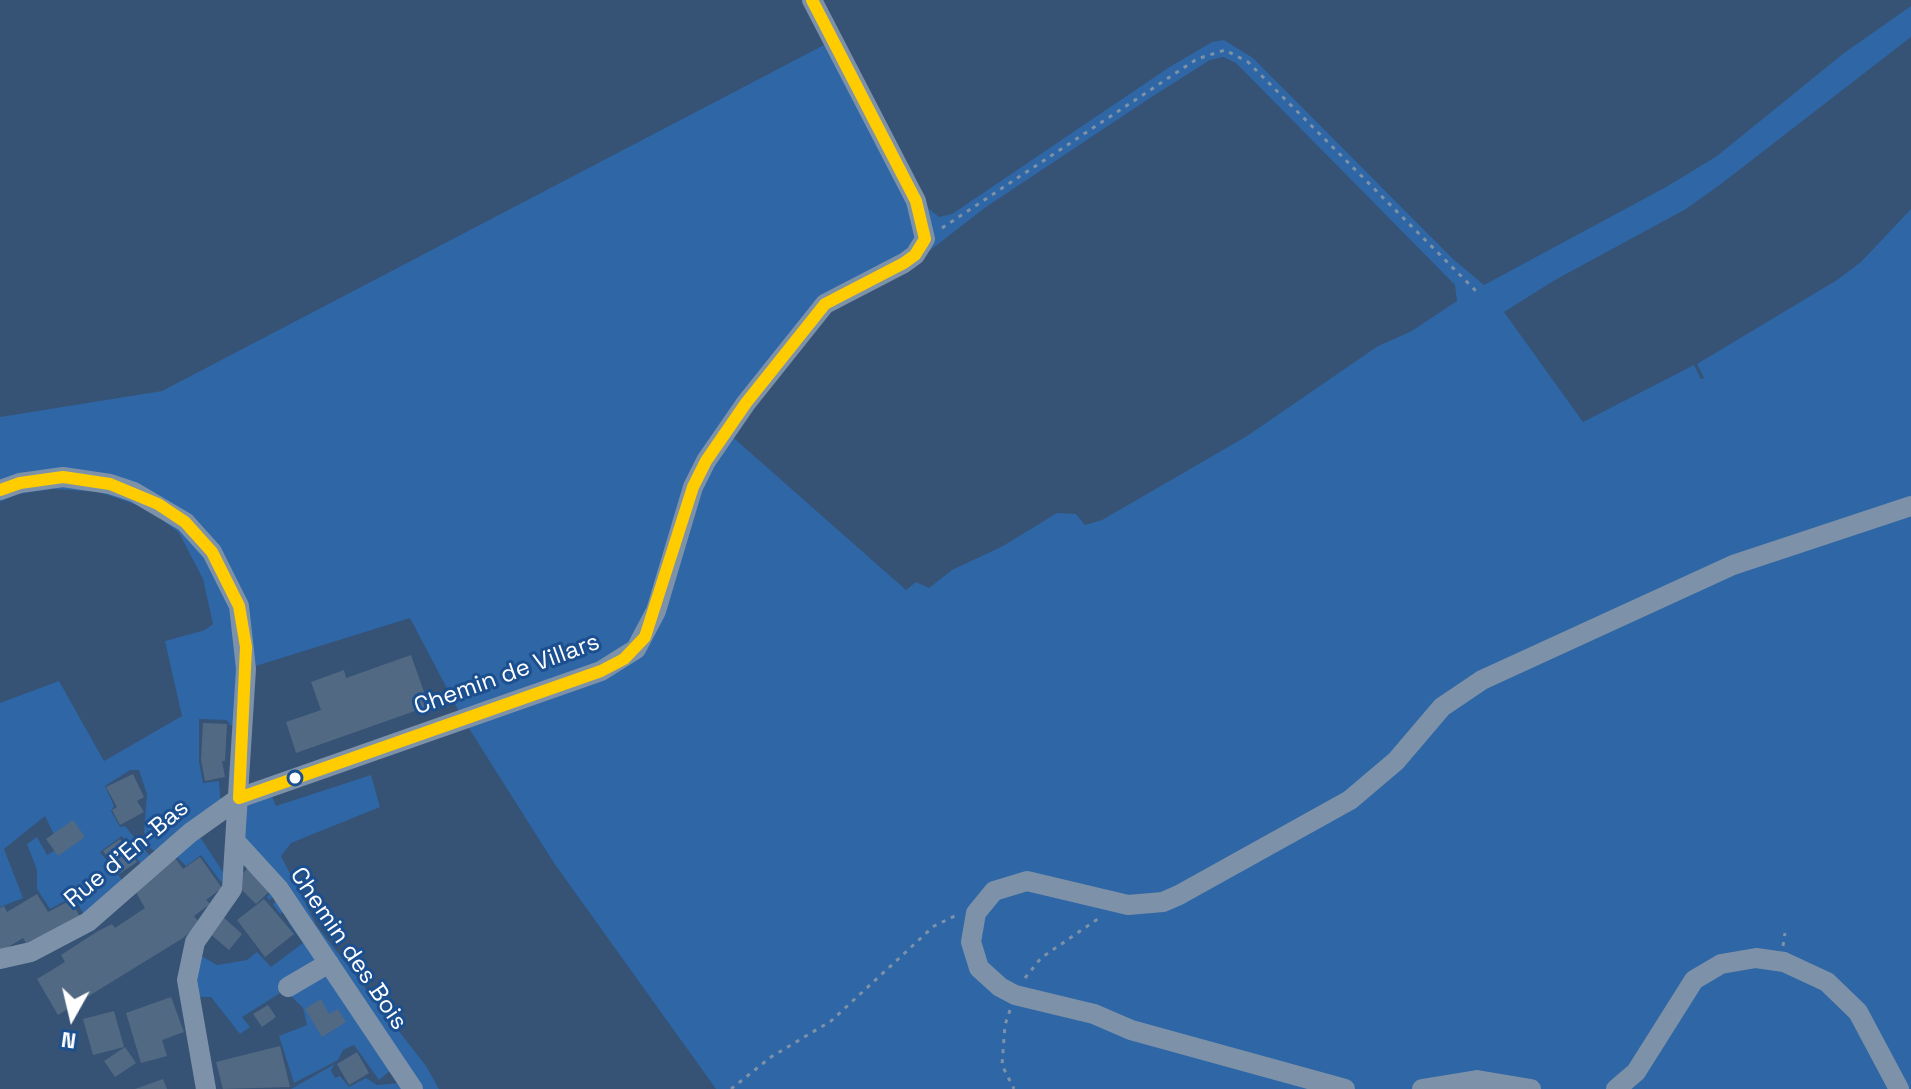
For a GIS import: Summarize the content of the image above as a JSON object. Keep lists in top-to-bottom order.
{
  "streets": {
    "street": ["Chemin de Villars", "Rue d'En-Bas", "Chemin des Bois"]
  },
  "crossings": [
    ["Chemin de Villars", "Rue d'En-Bas"]
  ],
  "north": "bottom"
}
